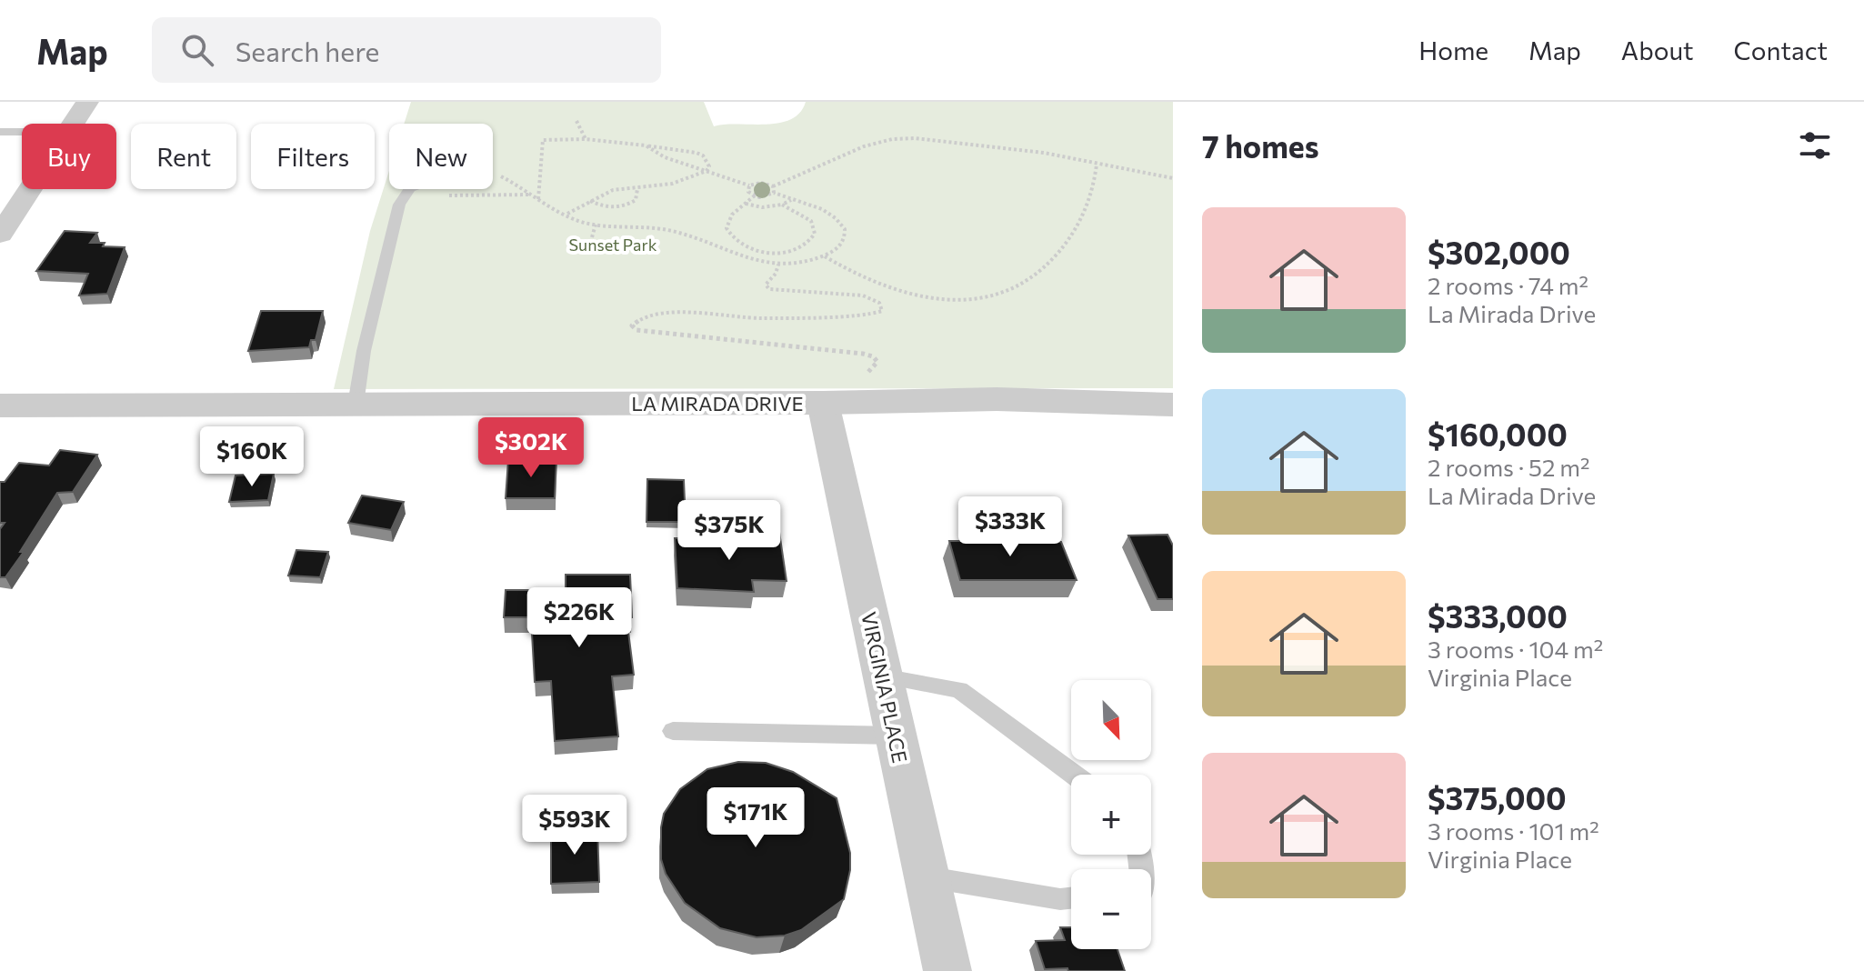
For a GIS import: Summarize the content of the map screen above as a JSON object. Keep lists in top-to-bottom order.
{
  "streets": {
    "street": ["LA MIRADA DRIVE", "VIRGINIA PLACE"]
  },
  "crossings": [
    ["LA MIRADA DRIVE", "VIRGINIA PLACE"]
  ],
  "parks": ["Sunset Park"],
  "north": "bottom right",
  "page": {
    "header": "Map",
    "search": "Search here",
    "nav": [
      "Home",
      "Map",
      "About",
      "Contact"
    ],
    "heading": "7 homes",
    "chip": [
      "Buy",
      "Rent",
      "Filters",
      "New"
    ],
    "list": [
      {
        "name": "$302,000",
        "note": "2 rooms · 74 m² · La Mirada Drive"
      },
      {
        "name": "$160,000",
        "note": "2 rooms · 52 m² · La Mirada Drive"
      },
      {
        "name": "$333,000",
        "note": "3 rooms · 104 m² · Virginia Place"
      },
      {
        "name": "$375,000",
        "note": "3 rooms · 101 m² · Virginia Place"
      }
    ],
    "price": [
      "$302K",
      "$160K",
      "$333K",
      "$375K",
      "$226K",
      "$171K",
      "$593K"
    ],
    "map_buttons": ["+", "−"]
  }
}
